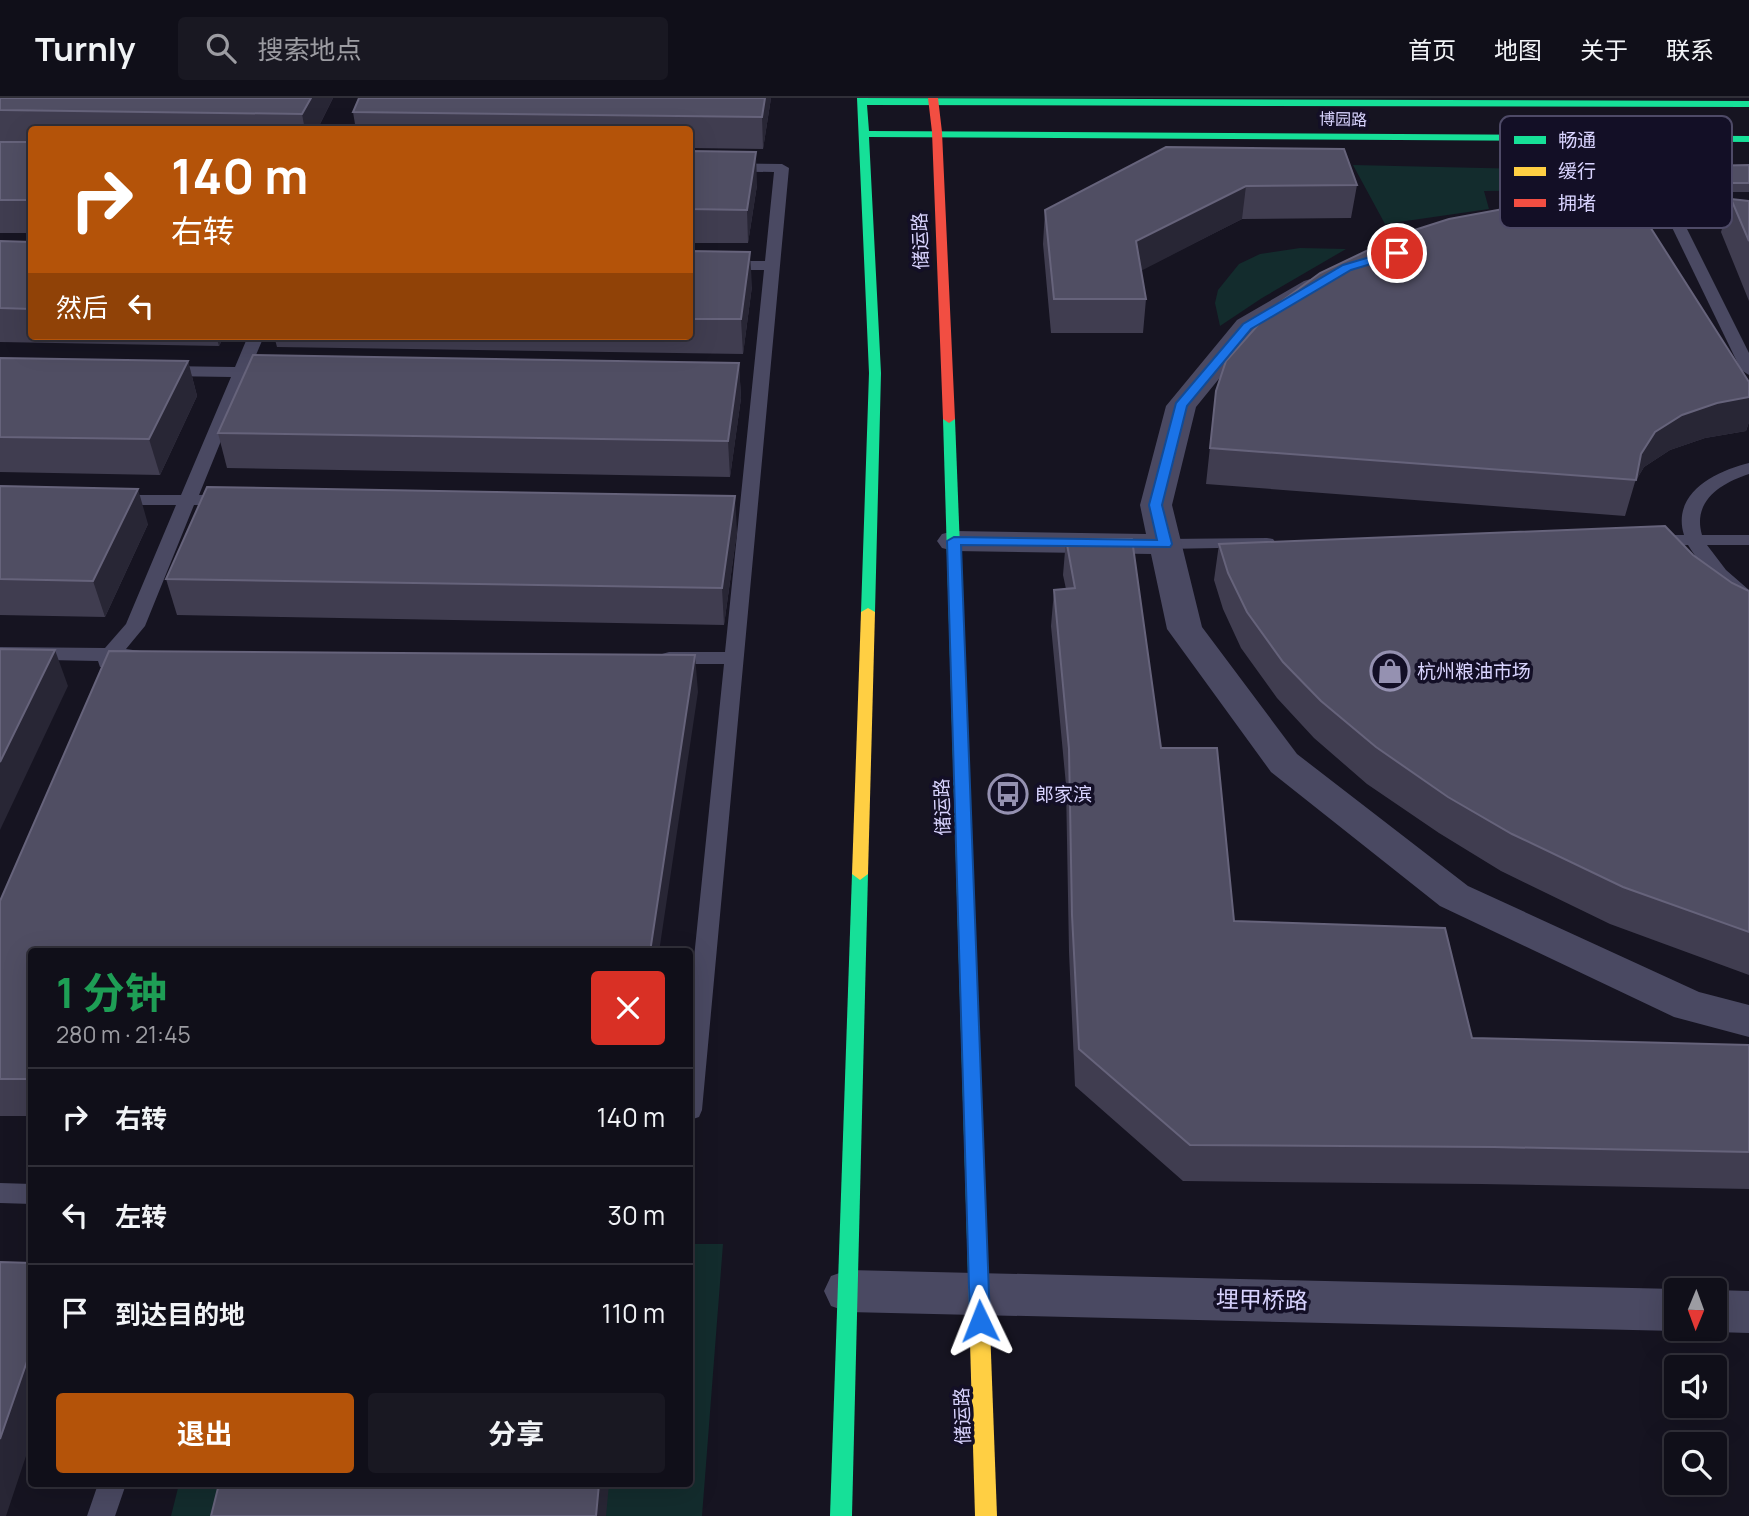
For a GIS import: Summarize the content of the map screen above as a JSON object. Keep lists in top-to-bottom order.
{
  "streets": {
    "main road": ["博园路", "储运路"],
    "street": ["埋甲桥路"]
  },
  "crossings": [
    ["博园路", "储运路"],
    ["储运路", "埋甲桥路"]
  ],
  "places": {
    "shop": ["杭州粮油市场"],
    "bus stop": ["郎家滨"]
  },
  "legend": ["畅通", "缓行", "拥堵"],
  "north": "bottom",
  "page": {
    "header": "Turnly",
    "search": "搜索地点",
    "nav": [
      "首页",
      "地图",
      "关于",
      "联系"
    ],
    "turn": ["140 m", "右转"],
    "then": "然后",
    "heading": ["1 分钟", "280 m · 21:45"],
    "list": [
      {
        "name": "右转",
        "value": "140 m"
      },
      {
        "name": "左转",
        "value": "30 m"
      },
      {
        "name": "到达目的地",
        "value": "110 m"
      }
    ],
    "buttons": ["退出", "分享"]
  }
}
